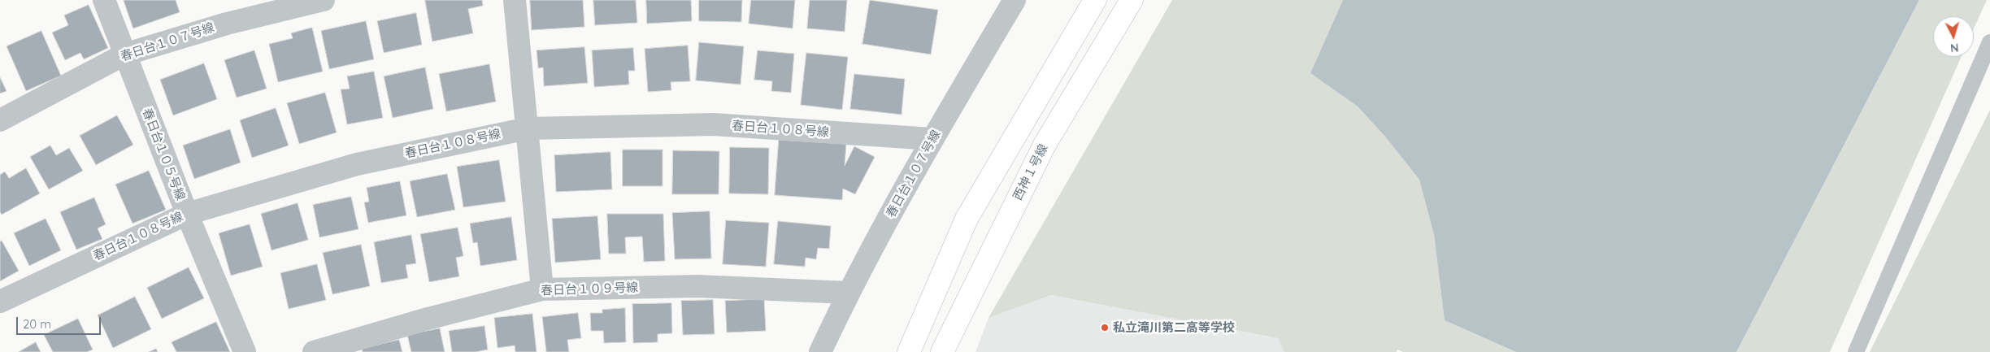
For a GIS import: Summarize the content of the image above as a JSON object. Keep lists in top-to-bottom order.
{
  "streets": {
    "street": [
      "春日台１０７号線",
      "春日台１０８号線",
      "春日台１０５号線",
      "西神１号線",
      "春日台１０９号線"
    ]
  },
  "crossings": [
    ["春日台１０７号線", "春日台１０８号線"],
    ["春日台１０７号線", "春日台１０５号線"],
    ["春日台１０７号線", "春日台１０９号線"],
    ["春日台１０８号線", "春日台１０５号線"]
  ],
  "places": ["私立滝川第二高等学校"],
  "scale_bar": "20 m",
  "north": "bottom"
}
